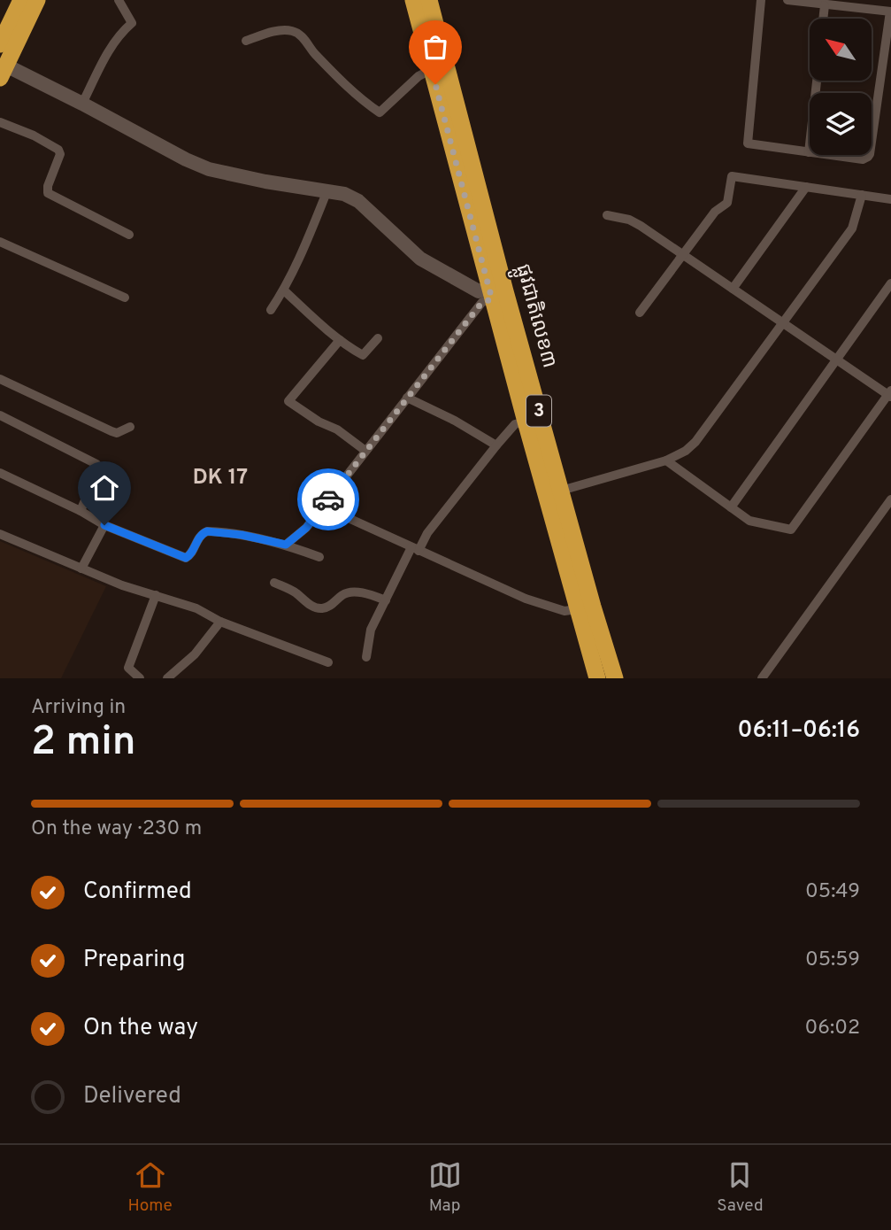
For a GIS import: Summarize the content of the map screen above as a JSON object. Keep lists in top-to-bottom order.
{
  "streets": {
    "highway": ["ផ្លូវជាតិលេខ៣", "3"]
  },
  "districts": ["DK 17"],
  "north": "top left",
  "page": {
    "heading": ["2 min", "Arriving in", "06:11–06:16"],
    "bar": "On the way · 230 m",
    "list": [
      ["Confirmed", "05:49"],
      ["Preparing", "05:59"],
      ["On the way", "06:02"],
      "Delivered"
    ],
    "tabs": ["Home", "Map", "Saved"]
  }
}
